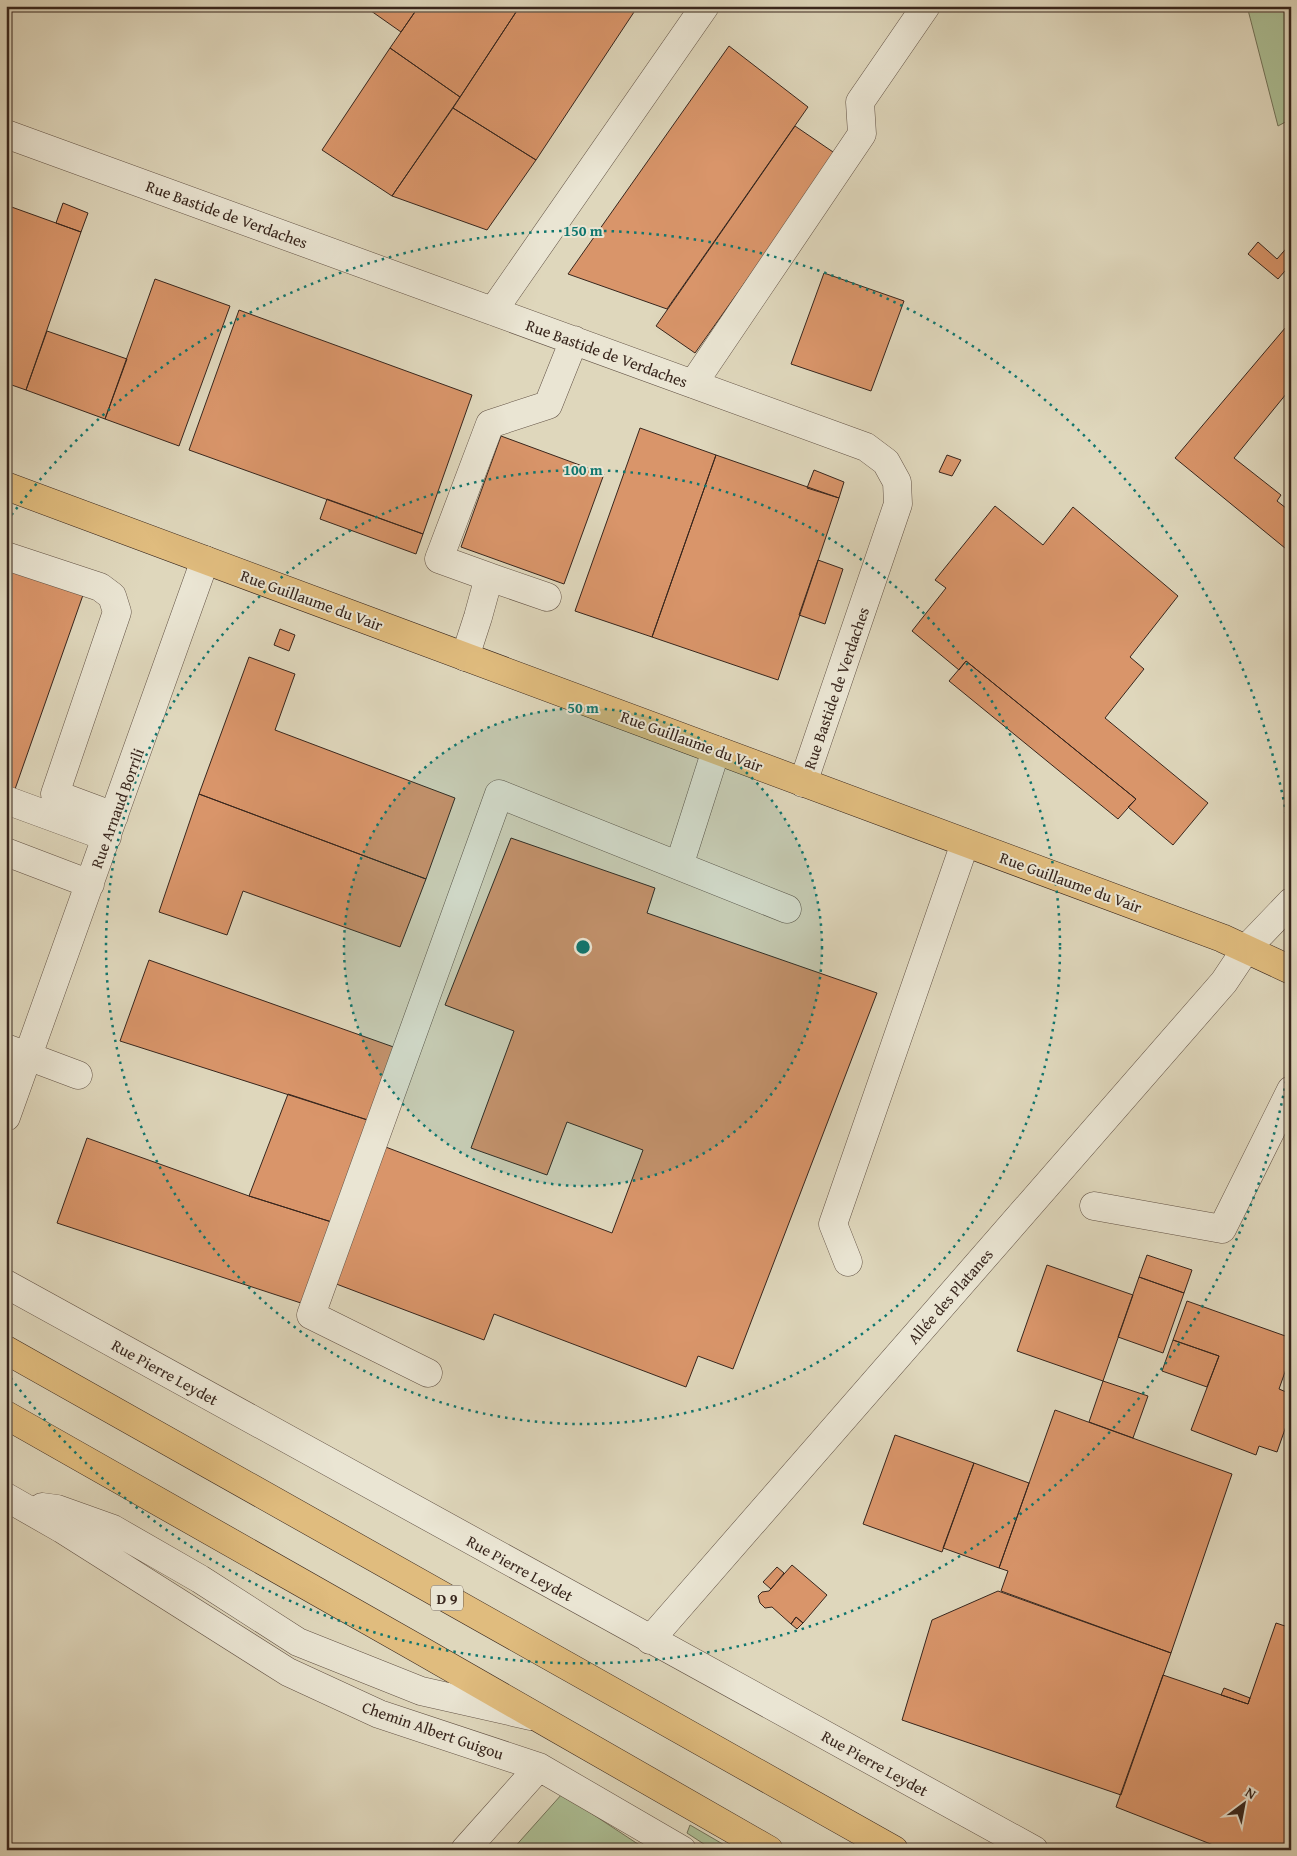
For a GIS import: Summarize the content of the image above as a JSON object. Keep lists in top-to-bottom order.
{
  "streets": {
    "main road": ["Rue Guillaume du Vair", "D 9"],
    "street": [
      "Rue Bastide de Verdaches",
      "Rue Arnaud Borrili",
      "Allée des Platanes",
      "Rue Pierre Leydet",
      "Chemin Albert Guigou"
    ]
  },
  "crossings": [
    ["Rue Bastide de Verdaches", "Rue Guillaume du Vair"],
    ["Rue Guillaume du Vair", "Rue Arnaud Borrili"],
    ["Rue Guillaume du Vair", "Allée des Platanes"],
    ["Allée des Platanes", "Rue Pierre Leydet"]
  ],
  "north": "top right",
  "rings": ["150 m", "100 m", "50 m"]
}
